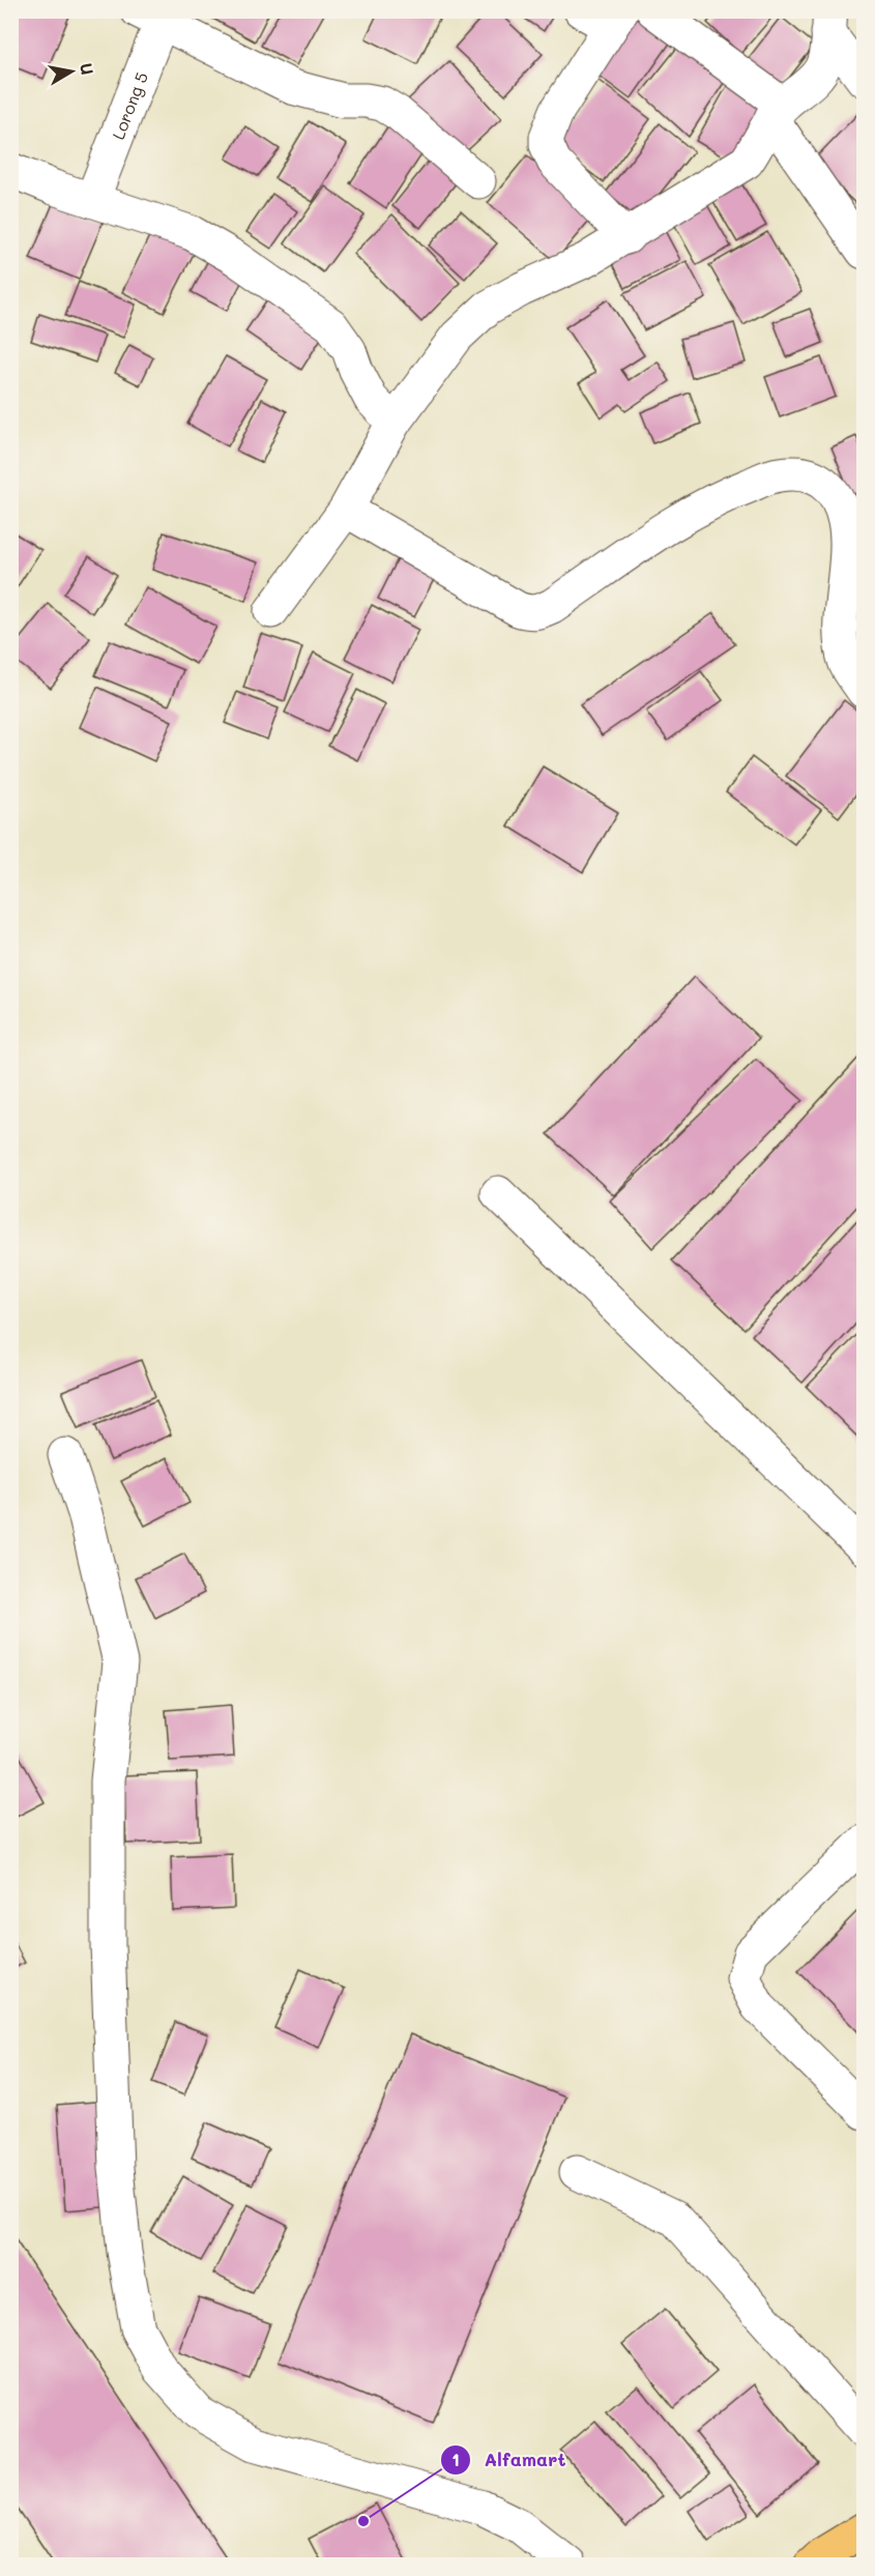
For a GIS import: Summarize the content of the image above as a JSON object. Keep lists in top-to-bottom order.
{
  "streets": {
    "street": ["Lorong 5"]
  },
  "places": ["Alfamart"],
  "north": "right"
}
